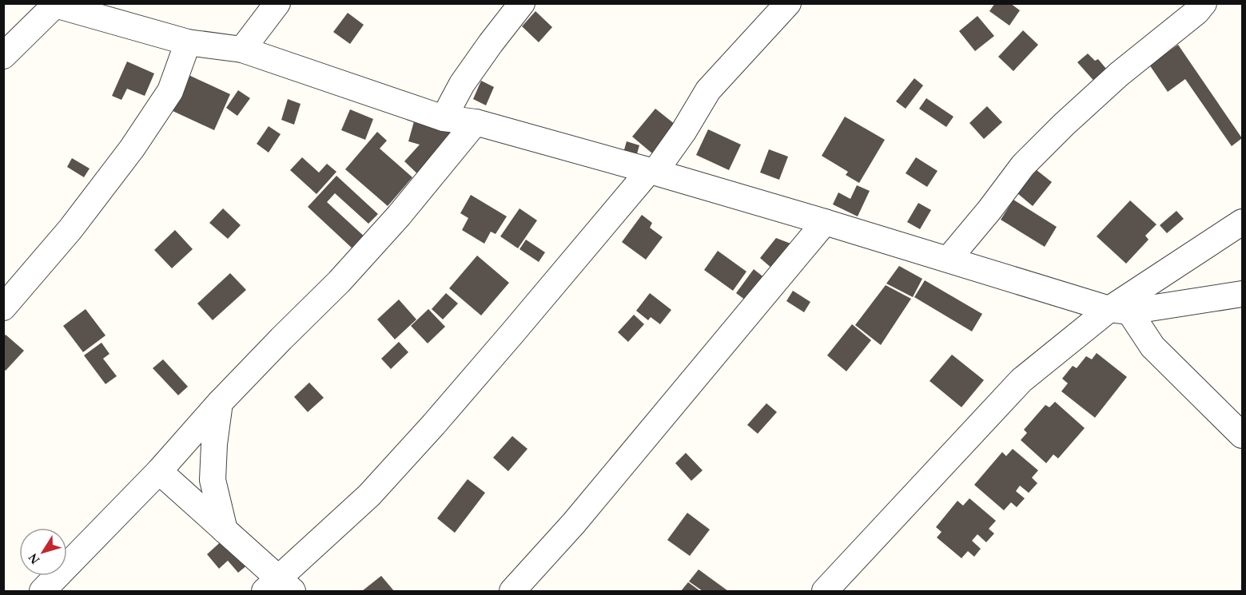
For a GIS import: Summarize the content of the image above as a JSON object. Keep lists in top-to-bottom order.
{
  "north": "bottom left"
}
